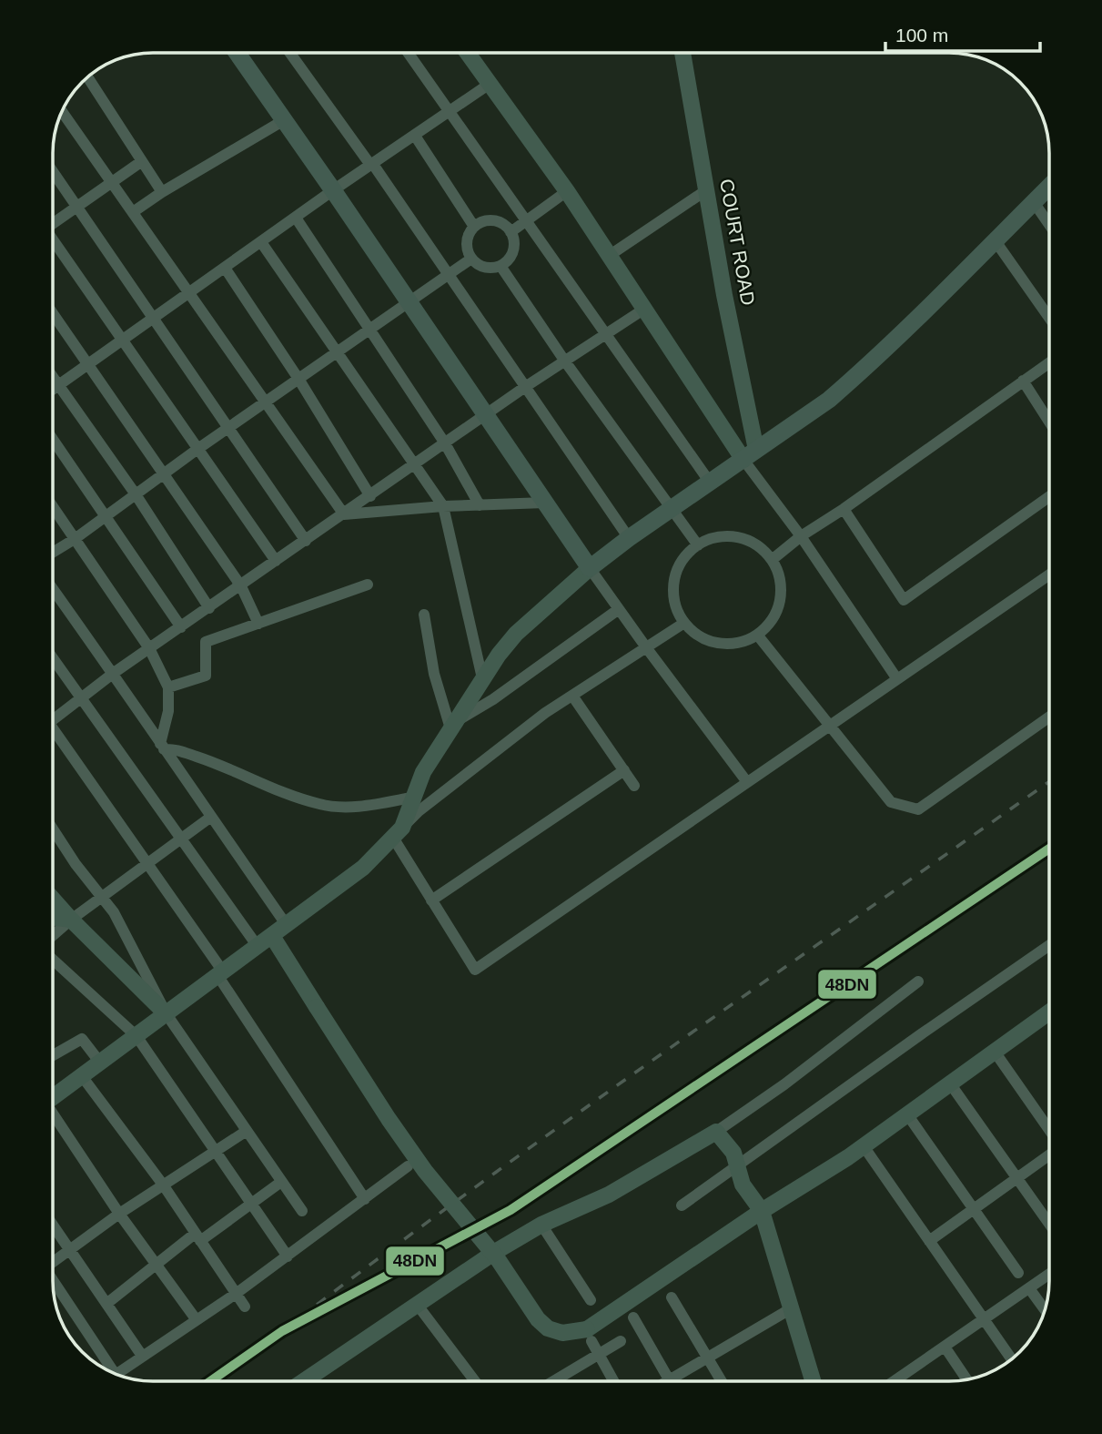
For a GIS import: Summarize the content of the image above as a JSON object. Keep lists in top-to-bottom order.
{
  "streets": {
    "street": ["COURT ROAD"]
  },
  "lines": ["transit line 48DN"],
  "scale_bar": "100 m"
}
